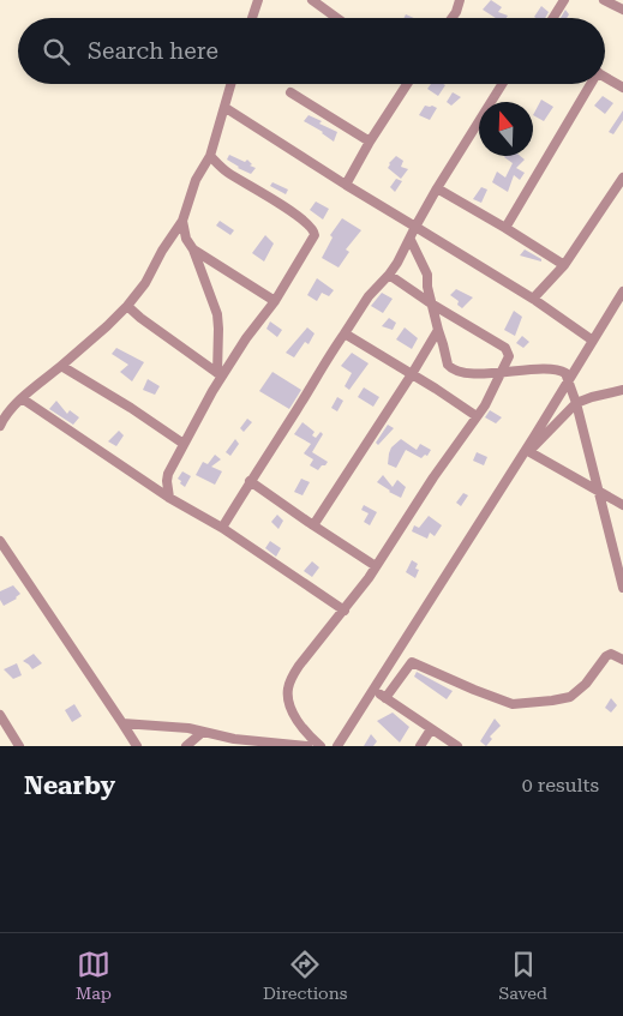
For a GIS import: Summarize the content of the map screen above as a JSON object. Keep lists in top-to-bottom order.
{
  "north": "top",
  "page": {
    "search": "Search here",
    "heading": ["Nearby", "0 results"],
    "nav": ["Map", "Directions", "Saved"]
  }
}
